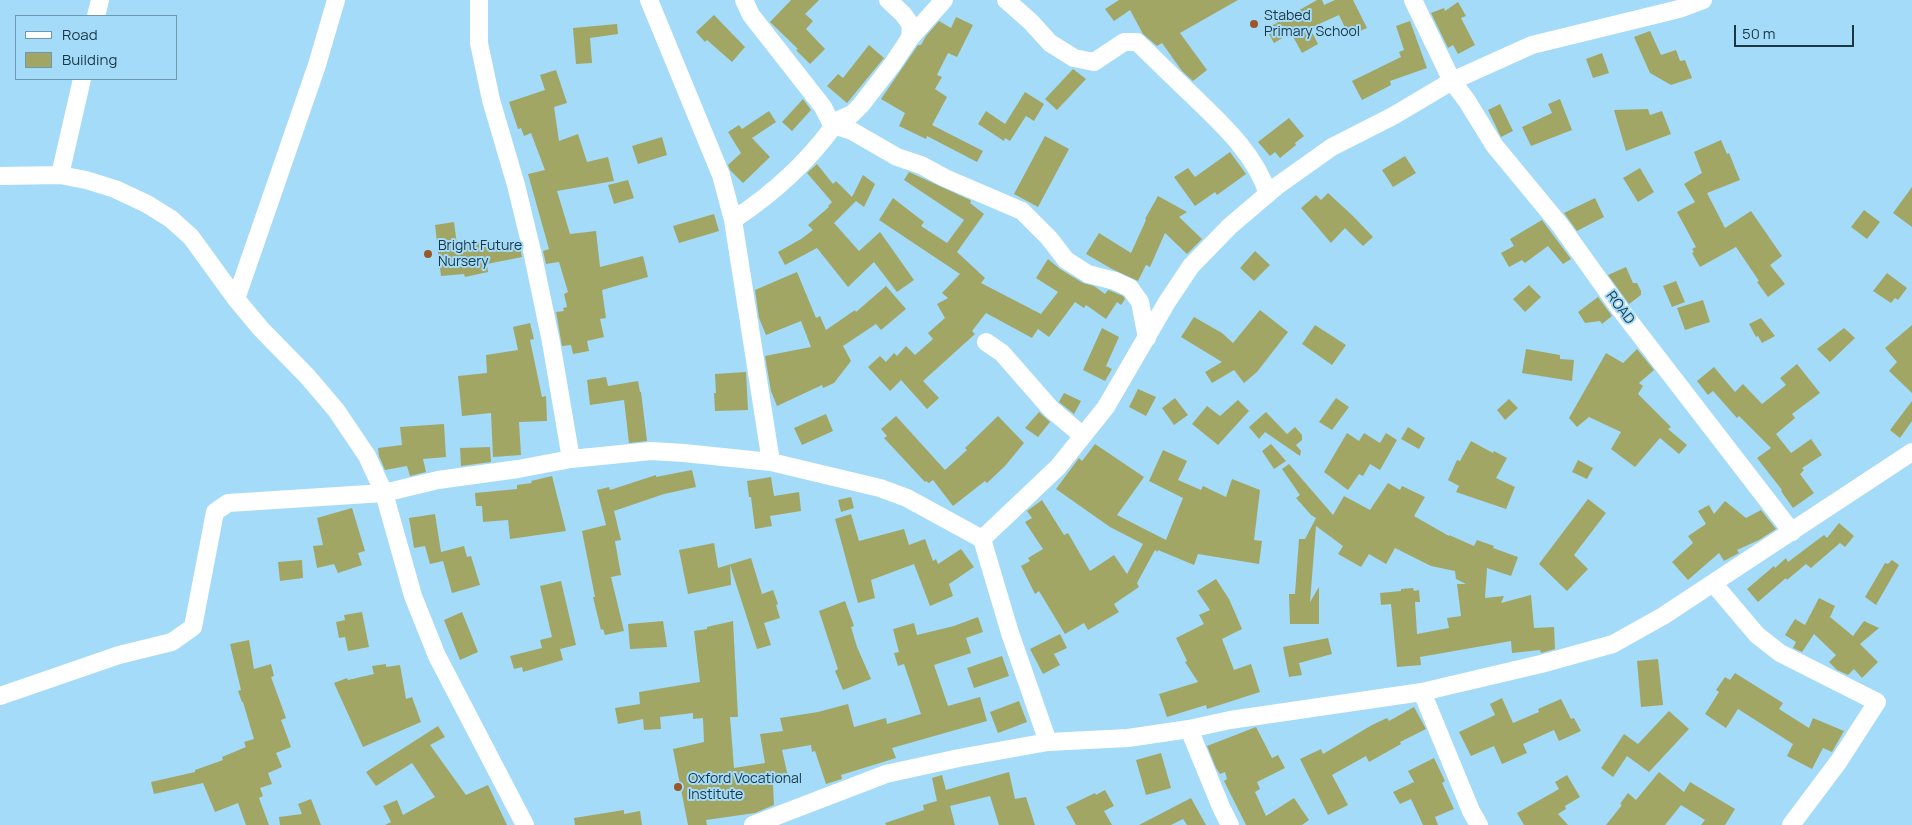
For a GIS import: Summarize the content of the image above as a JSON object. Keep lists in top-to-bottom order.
{
  "streets": {
    "street": ["ROAD"]
  },
  "places": ["Stabed Primary School", "Bright Future Nursery", "Oxford Vocational Institute"],
  "legend": ["Road", "Building"],
  "scale_bar": "50 m"
}
